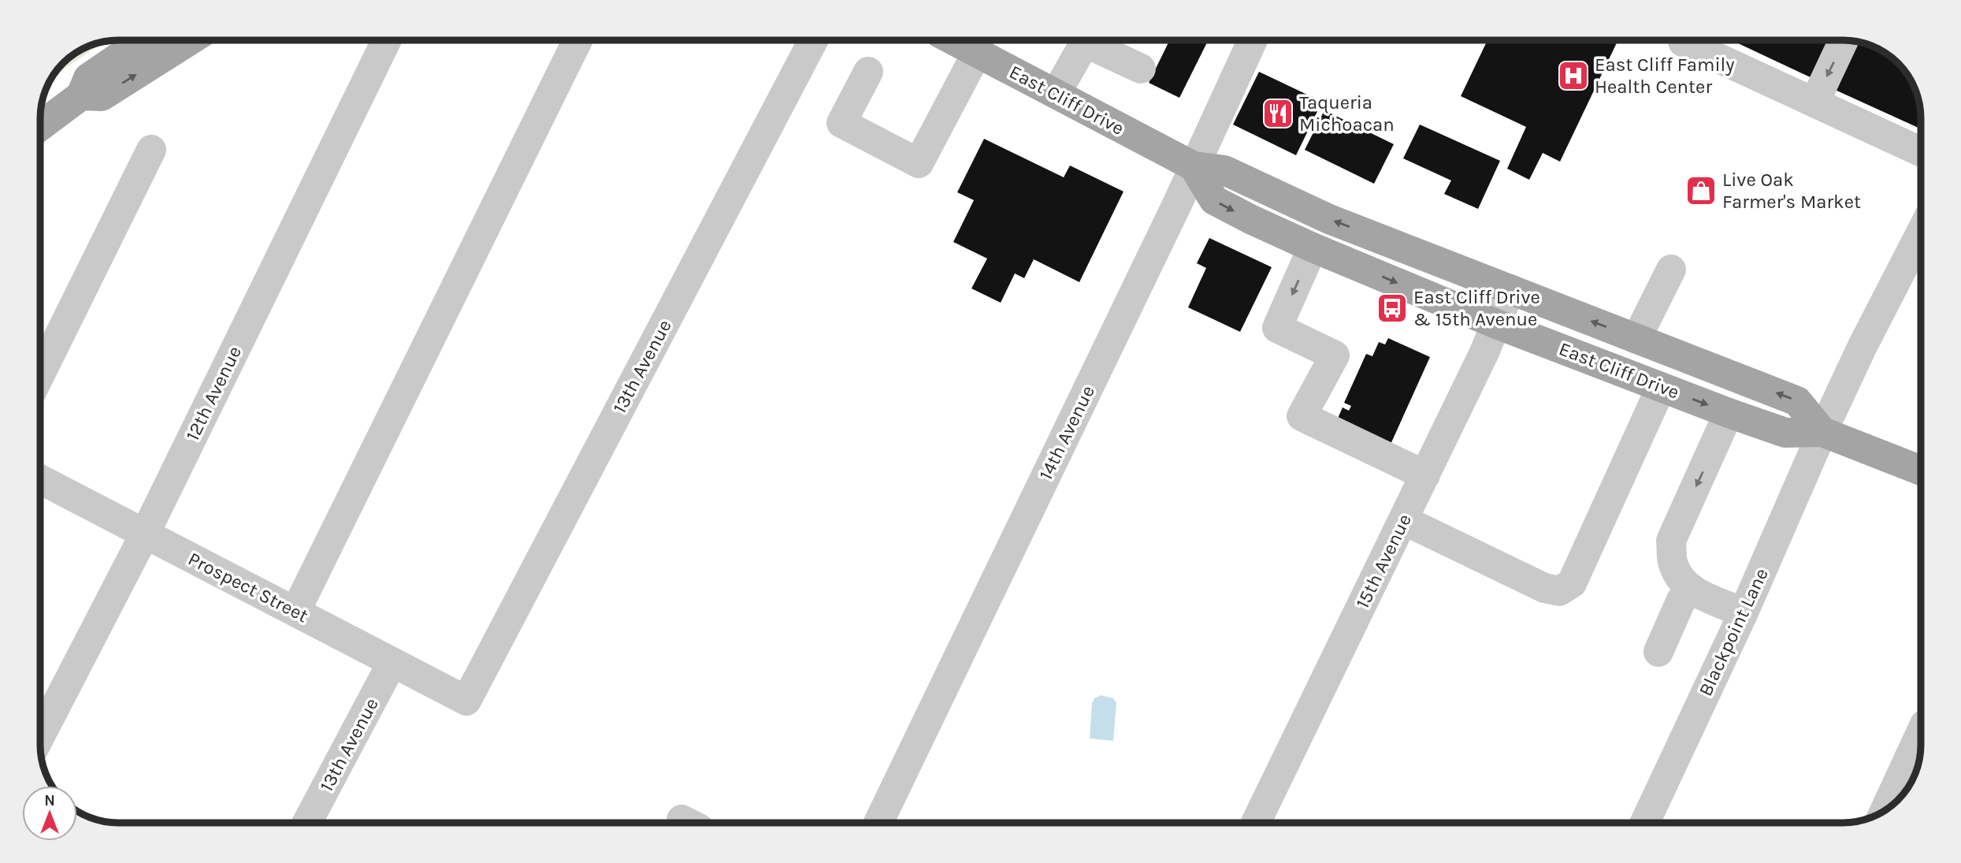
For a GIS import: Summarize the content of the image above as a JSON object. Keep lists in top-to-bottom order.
{
  "streets": {
    "main road": ["East Cliff Drive"],
    "street": [
      "13th Avenue",
      "12th Avenue",
      "14th Avenue",
      "15th Avenue",
      "Prospect Street",
      "Blackpoint Lane"
    ]
  },
  "crossings": [
    ["East Cliff Drive", "14th Avenue"],
    ["East Cliff Drive", "15th Avenue"],
    ["East Cliff Drive", "Blackpoint Lane"],
    ["13th Avenue", "Prospect Street"],
    ["12th Avenue", "Prospect Street"]
  ],
  "places": {
    "hospital": ["East Cliff Family Health Center"],
    "restaurant": ["Taqueria Michoacan"],
    "shop": ["Live Oak Farmer's Market"],
    "bus stop": ["East Cliff Drive & 15th Avenue"]
  },
  "north": "top"
}
